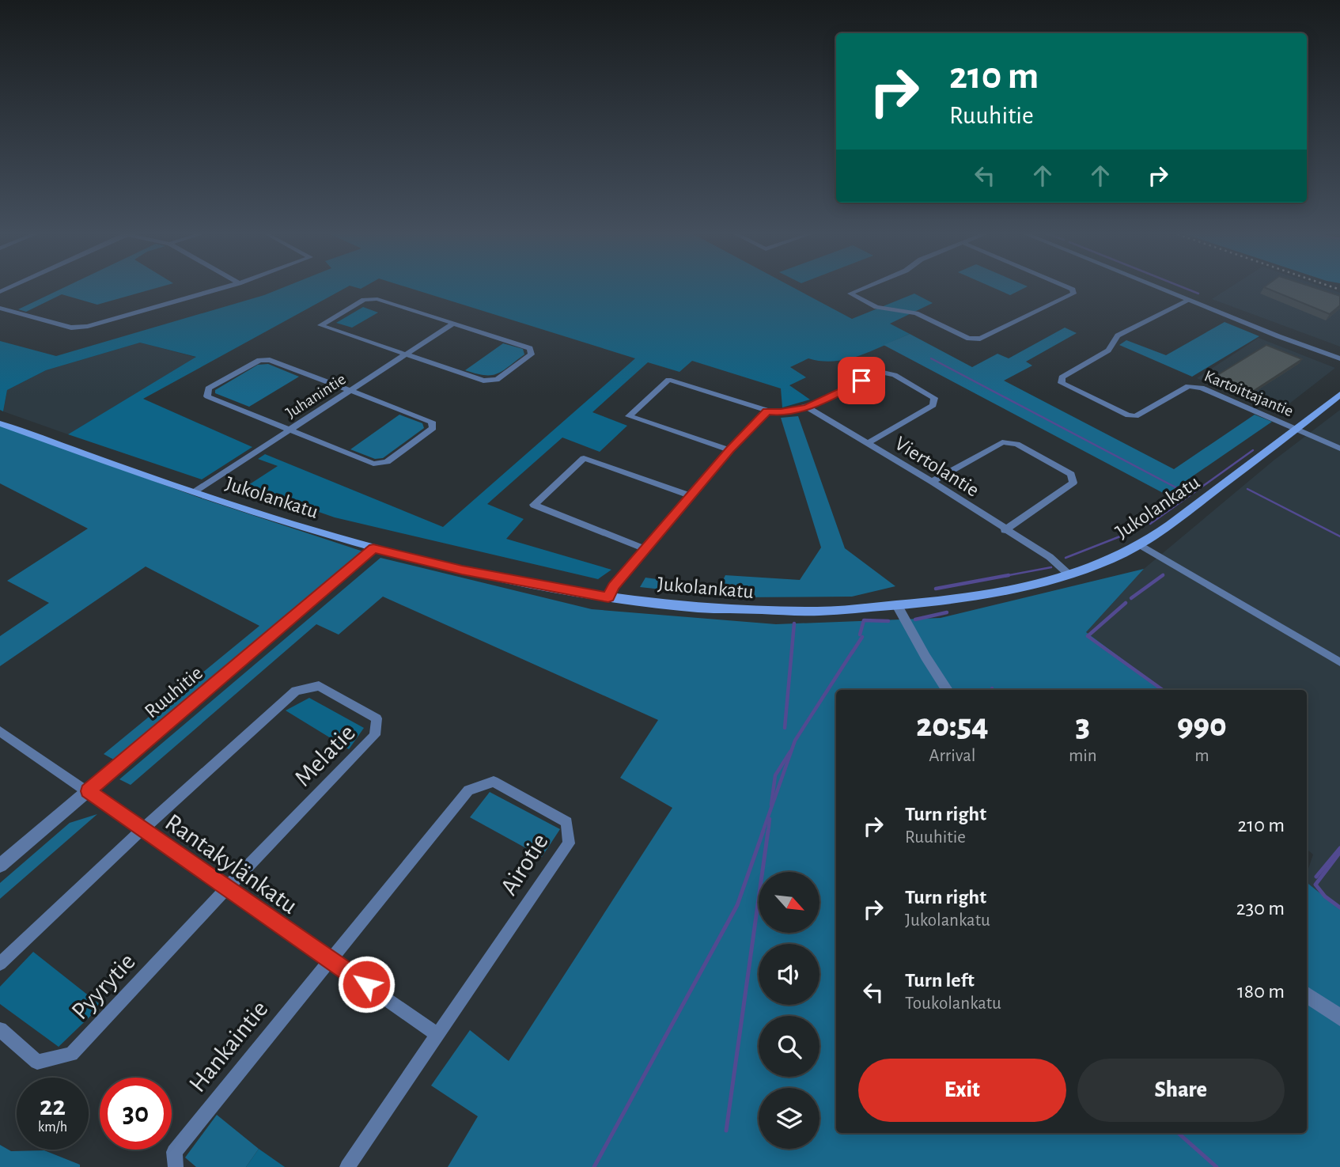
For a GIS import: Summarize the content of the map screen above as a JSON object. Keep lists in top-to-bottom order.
{
  "streets": {
    "main road": ["Jukolankatu"],
    "street": [
      "Kartoittajantie",
      "Juhanintie",
      "Viertolantie",
      "Ruuhitie",
      "Melatie",
      "Rantakylänkatu",
      "Airotie",
      "Pyyrytie",
      "Hankaintie"
    ]
  },
  "crossings": [
    ["Kartoittajantie", "Jukolankatu"],
    ["Juhanintie", "Jukolankatu"],
    ["Viertolantie", "Jukolankatu"],
    ["Jukolankatu", "Ruuhitie"],
    ["Ruuhitie", "Rantakylänkatu"],
    ["Melatie", "Rantakylänkatu"],
    ["Melatie", "Pyyrytie"],
    ["Rantakylänkatu", "Airotie"],
    ["Rantakylänkatu", "Pyyrytie"],
    ["Rantakylänkatu", "Hankaintie"],
    ["Airotie", "Hankaintie"]
  ],
  "north": "bottom right",
  "page": {
    "turn": ["210 m", "Ruuhitie"],
    "eta": [
      "20:54",
      "Arrival",
      "3",
      "min",
      "990",
      "m"
    ],
    "list": [
      {
        "name": "Turn right",
        "note": "Ruuhitie",
        "value": "210 m"
      },
      {
        "name": "Turn right",
        "note": "Jukolankatu",
        "value": "230 m"
      },
      {
        "name": "Turn left",
        "note": "Toukolankatu",
        "value": "180 m"
      }
    ],
    "buttons": ["Exit", "Share"],
    "speed": "22 km/h",
    "limit": "30"
  }
}
